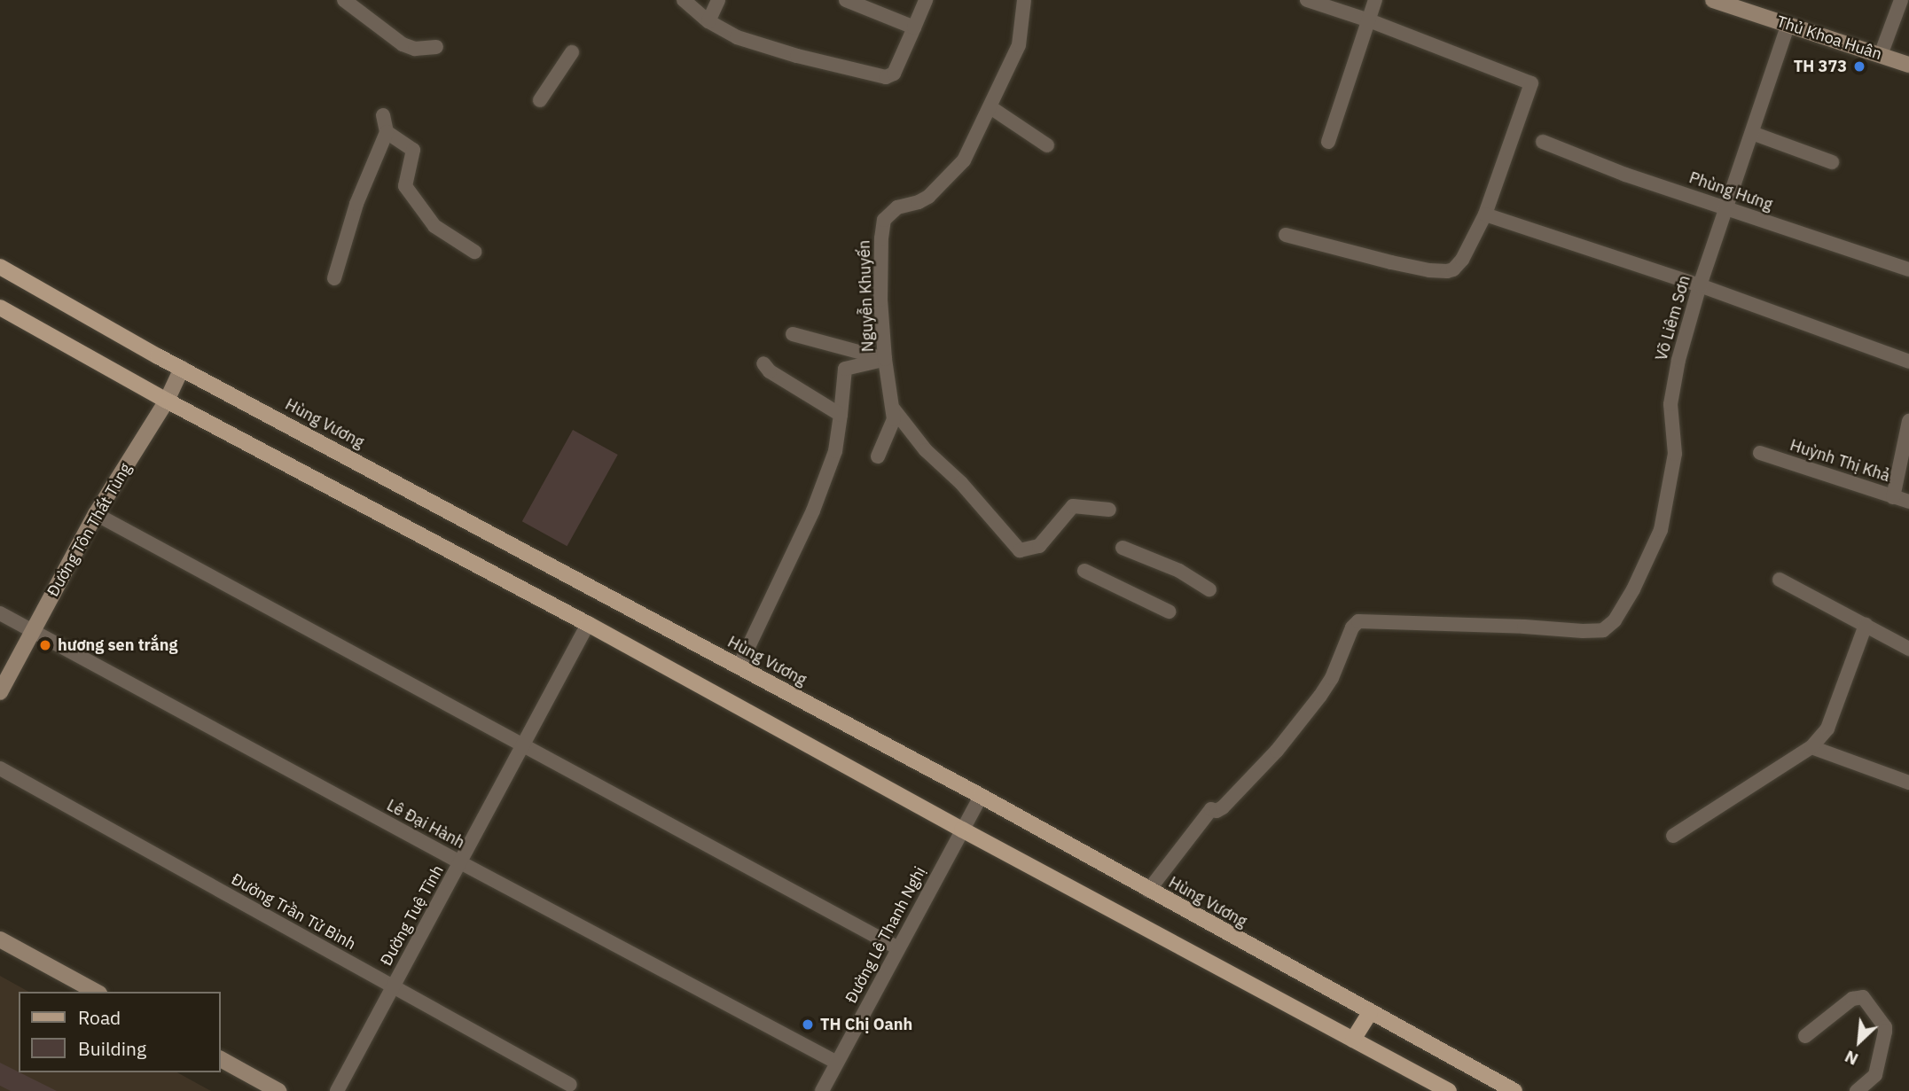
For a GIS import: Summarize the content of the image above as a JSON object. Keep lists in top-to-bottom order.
{
  "streets": {
    "main road": ["Hùng Vương"],
    "street": [
      "Thủ Khoa Huân",
      "Phùng Hưng",
      "Nguyễn Khuyến",
      "Võ Liêm Sơn",
      "Huỳnh Thị Khả",
      "Đường Tôn Thất Tùng",
      "Lê Đại Hành",
      "Đường Trần Tử Bình",
      "Đường Tuệ Tĩnh",
      "Đường Lê Thanh Nghị"
    ]
  },
  "crossings": [
    ["Thủ Khoa Huân", "Võ Liêm Sơn"],
    ["Phùng Hưng", "Võ Liêm Sơn"],
    ["Võ Liêm Sơn", "Hùng Vương"],
    ["Hùng Vương", "Đường Tôn Thất Tùng"],
    ["Hùng Vương", "Đường Lê Thanh Nghị"],
    ["Đường Tôn Thất Tùng", "Lê Đại Hành"],
    ["Lê Đại Hành", "Đường Tuệ Tĩnh"],
    ["Lê Đại Hành", "Đường Lê Thanh Nghị"],
    ["Đường Trần Tử Bình", "Đường Tuệ Tĩnh"]
  ],
  "places": ["TH 373", "hương sen trắng", "TH Chị Oanh"],
  "legend": ["Road", "Building"],
  "north": "bottom left"
}
